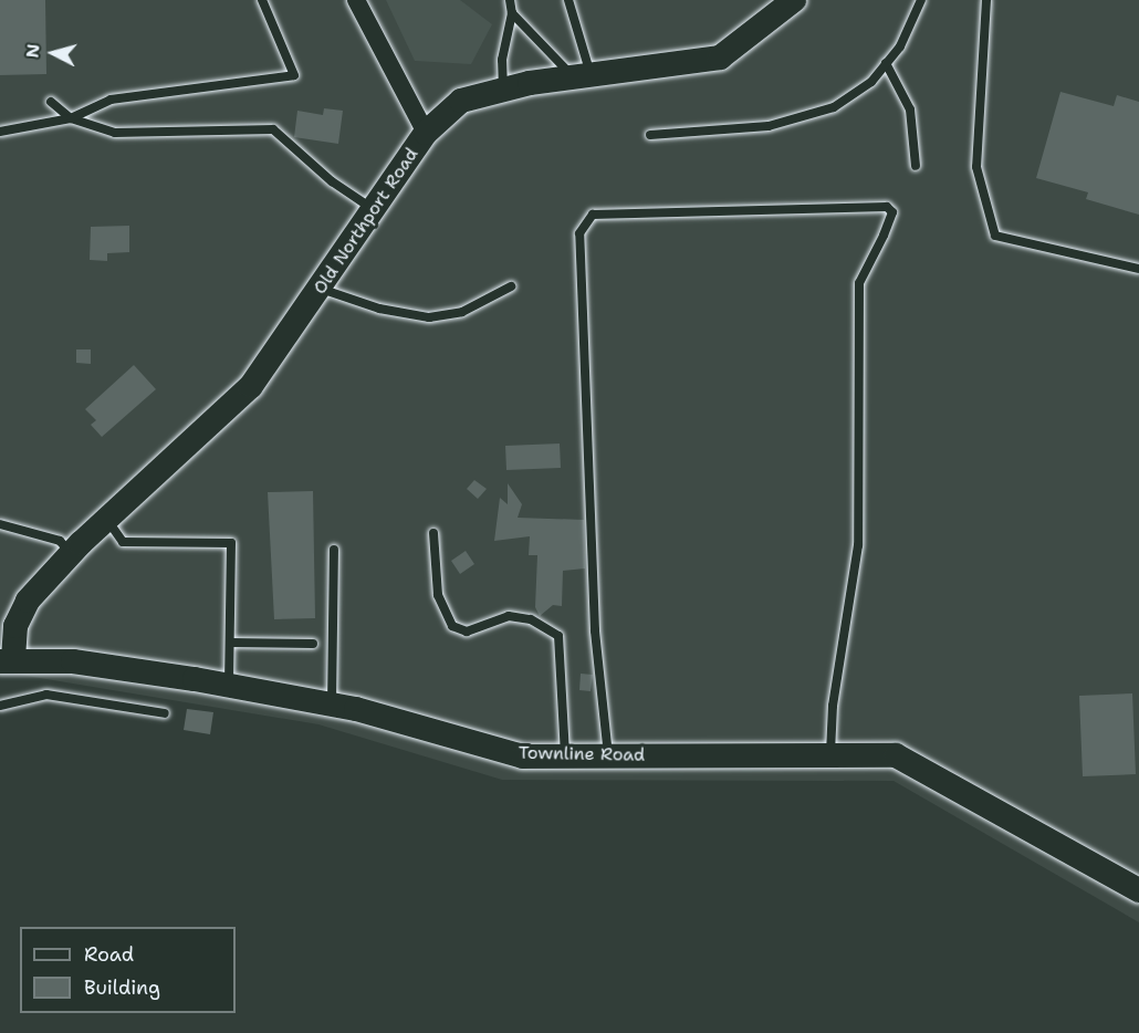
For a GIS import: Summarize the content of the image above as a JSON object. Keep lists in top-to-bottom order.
{
  "streets": {
    "main road": ["Old Northport Road", "Townline Road"]
  },
  "crossings": [
    ["Old Northport Road", "Townline Road"]
  ],
  "legend": ["Road", "Building"],
  "north": "left"
}
